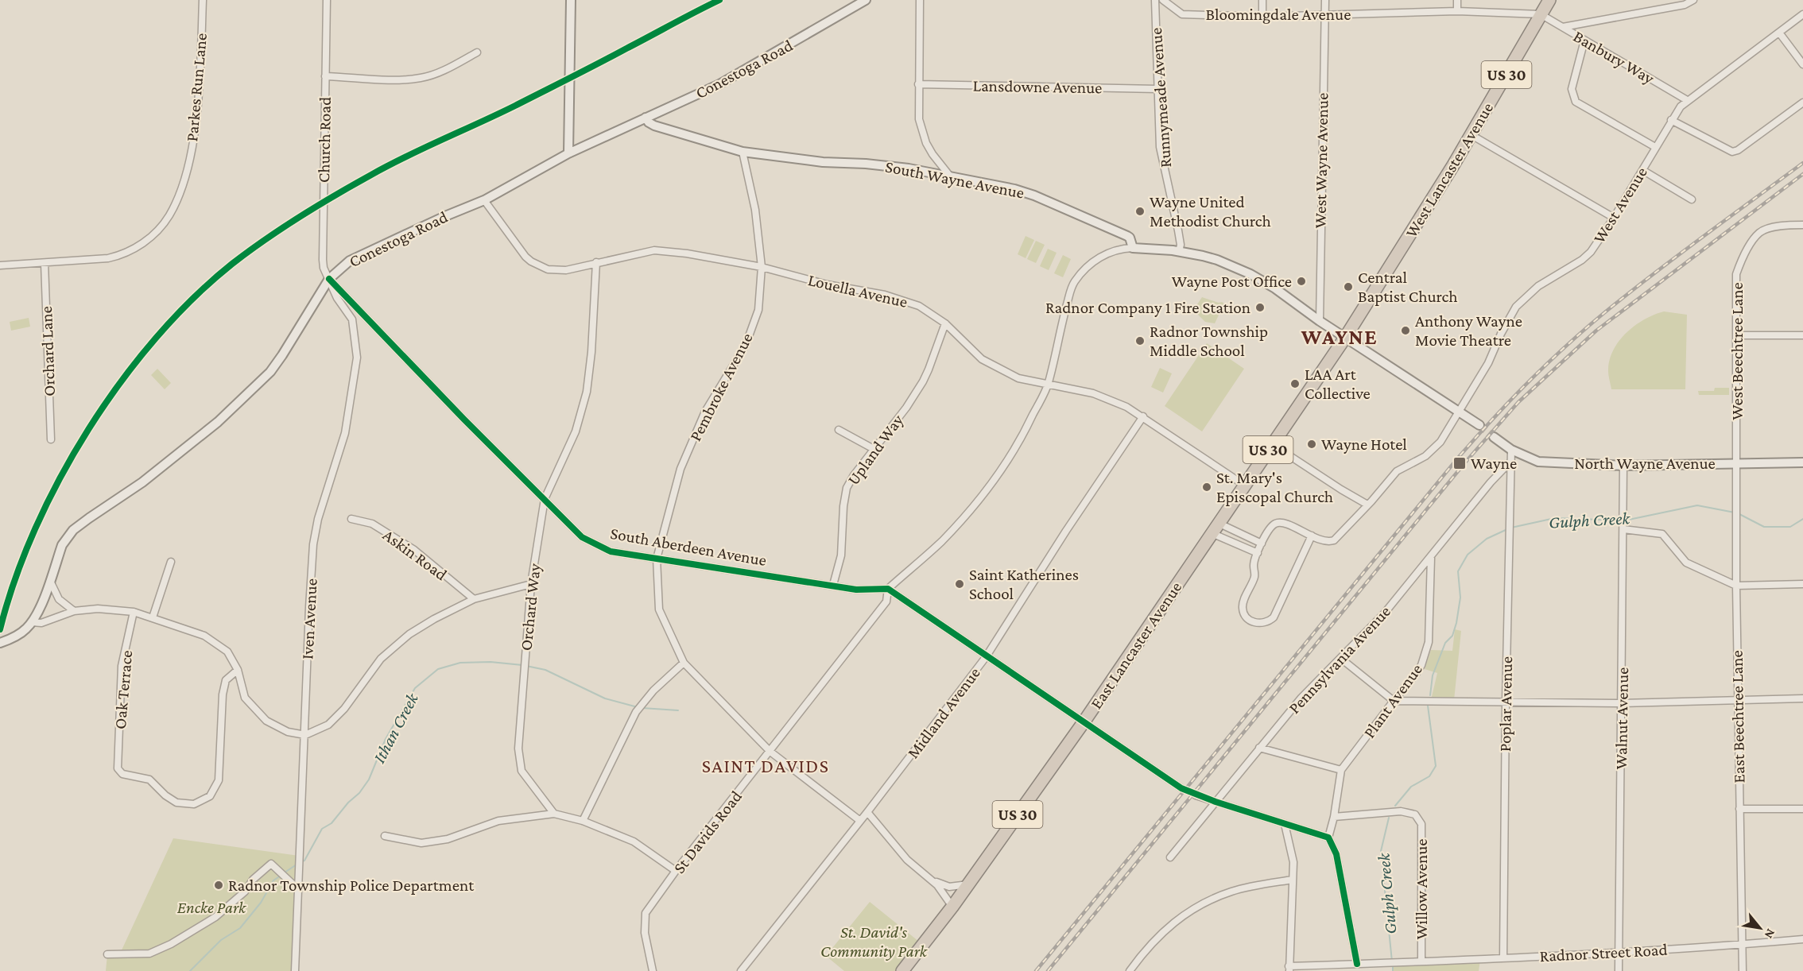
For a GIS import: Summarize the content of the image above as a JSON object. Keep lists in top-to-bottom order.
{
  "streets": {
    "highway": ["US 30", "West Lancaster Avenue", "East Lancaster Avenue"],
    "main road": ["Conestoga Road", "South Wayne Avenue", "North Wayne Avenue"],
    "street": [
      "Bloomingdale Avenue",
      "Banbury Way",
      "Lansdowne Avenue",
      "Parkes Run Lane",
      "Runnymeade Avenue",
      "Church Road",
      "West Wayne Avenue",
      "West Avenue",
      "Louella Avenue",
      "Orchard Lane",
      "West Beechtree Lane",
      "Pembroke Avenue",
      "Upland Way",
      "South Aberdeen Avenue",
      "Askin Road",
      "Orchard Way",
      "Iven Avenue",
      "Pennsylvania Avenue",
      "Oak Terrace",
      "Plant Avenue",
      "Poplar Avenue",
      "Midland Avenue",
      "East Beechtree Lane",
      "Walnut Avenue",
      "St Davids Road",
      "Willow Avenue",
      "Radnor Street Road"
    ]
  },
  "crossings": [
    ["Bloomingdale Avenue", "Banbury Way"],
    ["Bloomingdale Avenue", "West Wayne Avenue"],
    ["Bloomingdale Avenue", "West Lancaster Avenue"],
    ["Banbury Way", "West Lancaster Avenue"],
    ["Banbury Way", "West Avenue"],
    ["Conestoga Road", "Church Road"],
    ["Conestoga Road", "South Wayne Avenue"],
    ["Conestoga Road", "Louella Avenue"],
    ["Conestoga Road", "South Aberdeen Avenue"],
    ["Conestoga Road", "Iven Avenue"],
    ["Lansdowne Avenue", "Runnymeade Avenue"],
    ["Parkes Run Lane", "Orchard Lane"],
    ["Church Road", "South Aberdeen Avenue"],
    ["Church Road", "Iven Avenue"],
    ["West Lancaster Avenue", "East Lancaster Avenue"],
    ["South Wayne Avenue", "Pembroke Avenue"],
    ["Louella Avenue", "Pembroke Avenue"],
    ["Louella Avenue", "Upland Way"],
    ["Louella Avenue", "Orchard Way"],
    ["Louella Avenue", "East Lancaster Avenue"],
    ["Louella Avenue", "Midland Avenue"],
    ["West Beechtree Lane", "North Wayne Avenue"],
    ["West Beechtree Lane", "East Beechtree Lane"],
    ["Pembroke Avenue", "South Aberdeen Avenue"],
    ["Pembroke Avenue", "Midland Avenue"],
    ["Pembroke Avenue", "St Davids Road"],
    ["Upland Way", "South Aberdeen Avenue"],
    ["North Wayne Avenue", "Poplar Avenue"],
    ["North Wayne Avenue", "East Beechtree Lane"],
    ["North Wayne Avenue", "Walnut Avenue"],
    ["South Aberdeen Avenue", "Orchard Way"],
    ["South Aberdeen Avenue", "Iven Avenue"],
    ["South Aberdeen Avenue", "St Davids Road"],
    ["Pennsylvania Avenue", "Plant Avenue"],
    ["Pennsylvania Avenue", "Poplar Avenue"],
    ["Plant Avenue", "Willow Avenue"],
    ["Poplar Avenue", "Radnor Street Road"],
    ["East Beechtree Lane", "Radnor Street Road"],
    ["Walnut Avenue", "Radnor Street Road"],
    ["Willow Avenue", "Radnor Street Road"]
  ],
  "districts": ["WAYNE", "SAINT DAVIDS"],
  "water": ["Gulph Creek", "Ithan Creek"],
  "parks": ["Encke Park", "St. David's Community Park"],
  "places": {
    "other": [
      "Wayne United Methodist Church",
      "Wayne Post Office",
      "Central Baptist Church",
      "Radnor Company 1 Fire Station",
      "Anthony Wayne Movie Theatre",
      "Radnor Township Middle School",
      "LAA Art Collective",
      "Wayne Hotel",
      "St. Mary's Episcopal Church",
      "Saint Katherines School",
      "Radnor Township Police Department"
    ],
    "transit": ["Wayne"]
  },
  "north": "bottom right"
}
